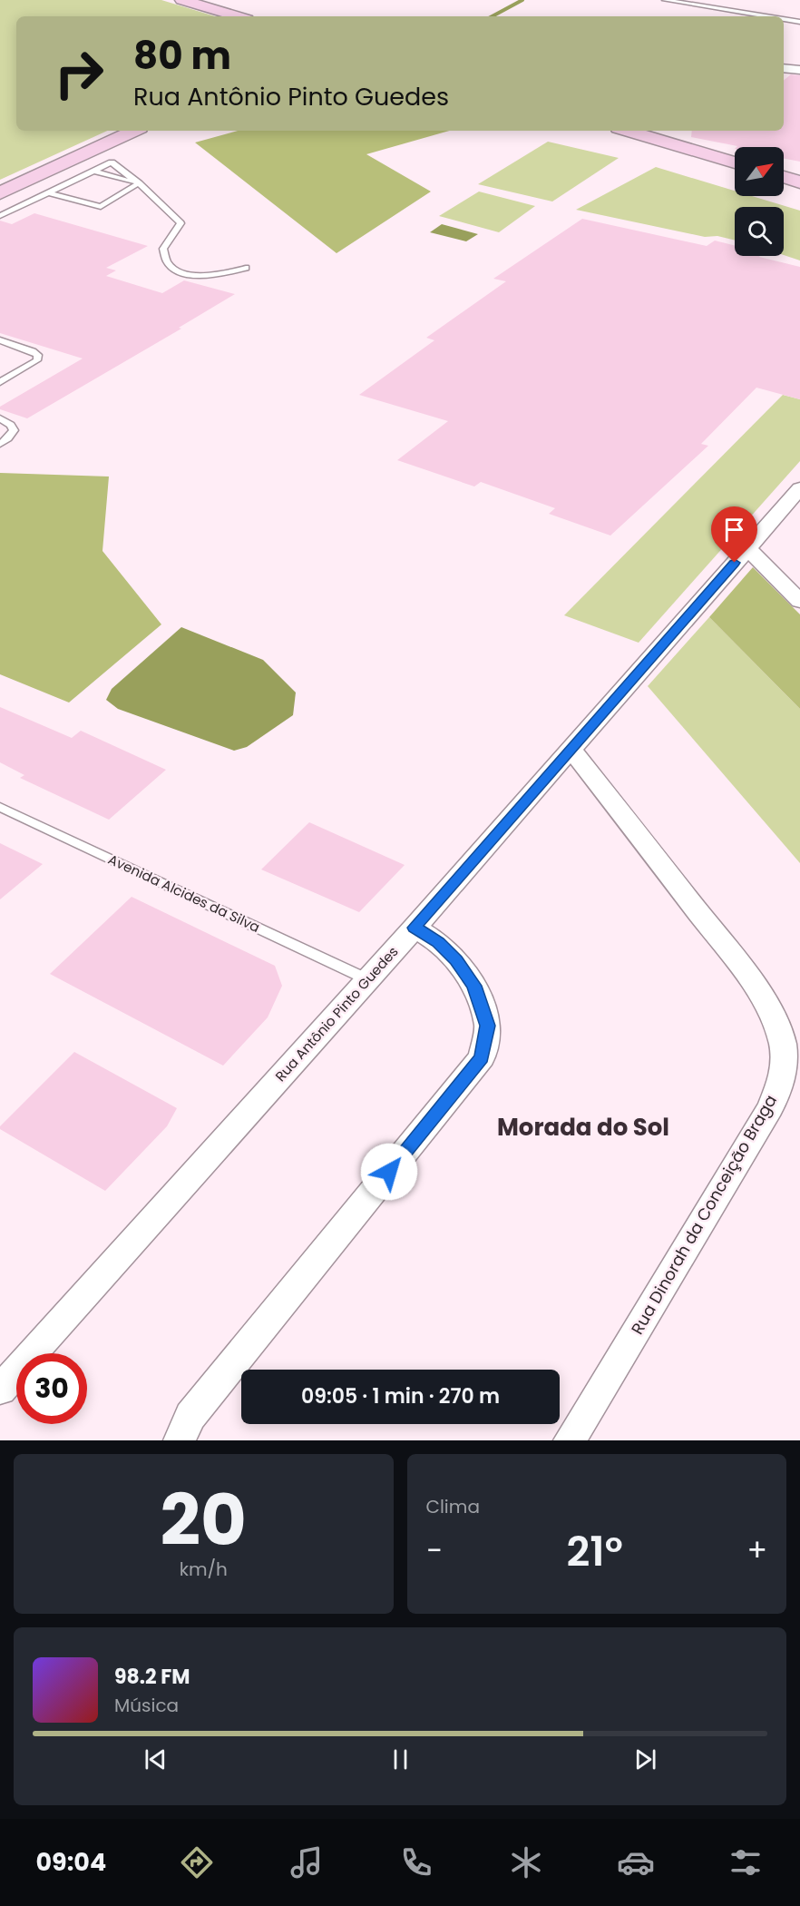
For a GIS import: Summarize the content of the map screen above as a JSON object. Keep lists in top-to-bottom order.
{
  "streets": {
    "street": ["Rua Antônio Pinto Guedes", "Rua Dinorah da Conceição Braga"],
    "lane": ["Avenida Alcides da Silva"]
  },
  "crossings": [
    ["Avenida Alcides da Silva", "Rua Antônio Pinto Guedes"],
    ["Rua Antônio Pinto Guedes", "Rua Dinorah da Conceição Braga"]
  ],
  "districts": ["Morada do Sol"],
  "north": "top right",
  "page": {
    "turn": ["80 m", "Rua Antônio Pinto Guedes"],
    "limit": "30",
    "trip": "09:05 · 1 min · 270 m",
    "tile": [
      ["20", "km/h"],
      "Clima"
    ],
    "heat": ["−", "21°", "+"],
    "song": ["98.2 FM", "Música"],
    "tabs": "09:04"
  }
}
